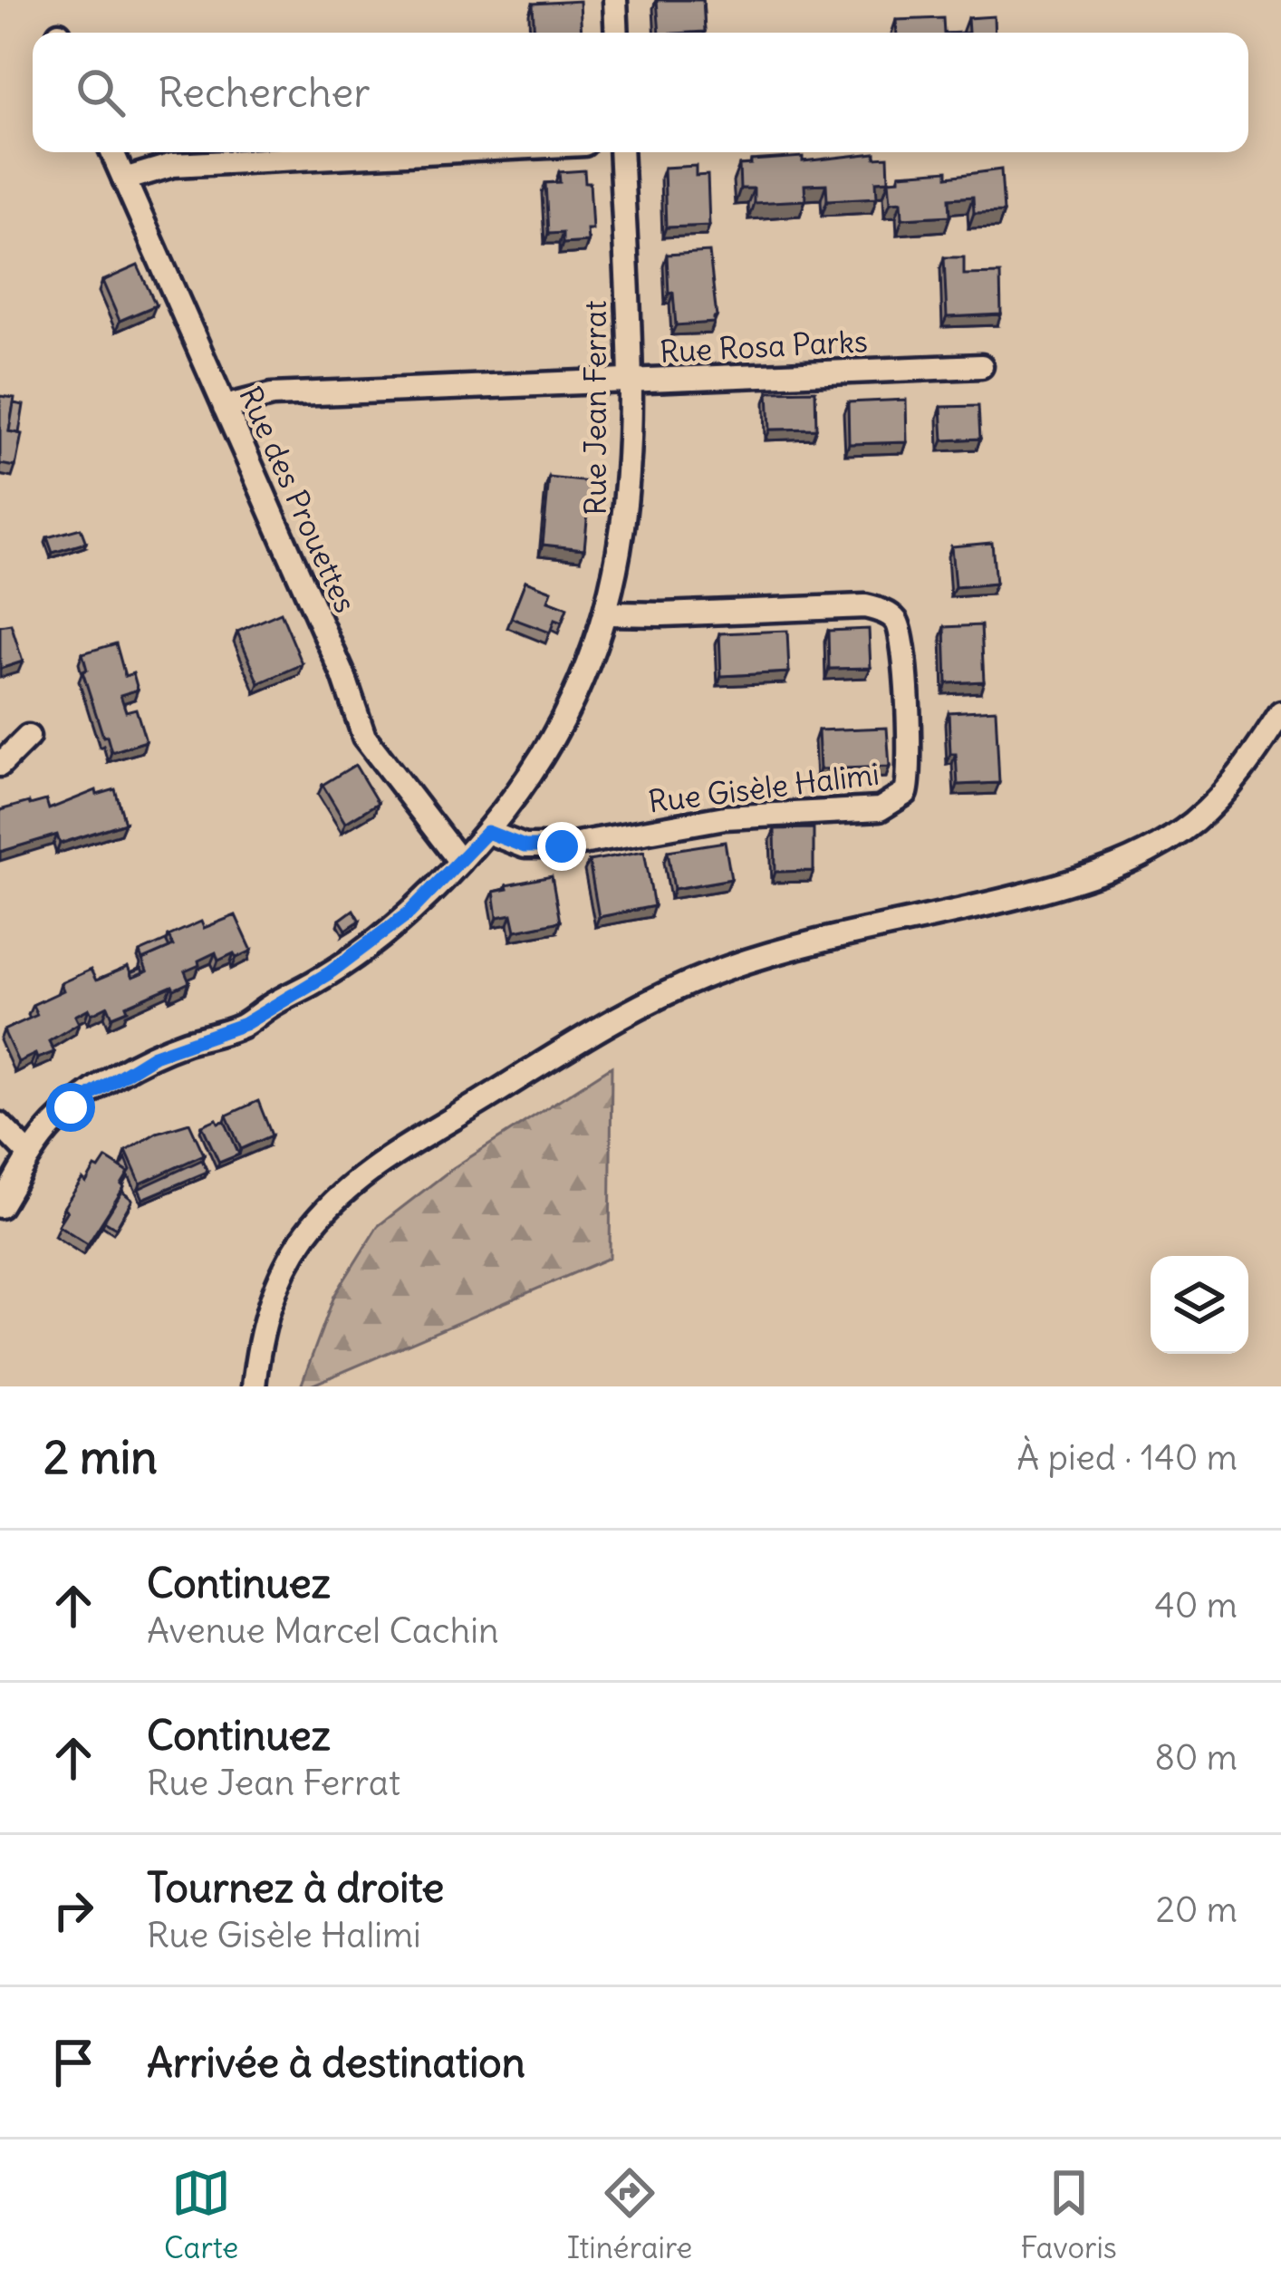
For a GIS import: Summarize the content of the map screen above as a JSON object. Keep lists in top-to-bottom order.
{
  "streets": {
    "street": [
      "Rue Rosa Parks",
      "Rue Jean Ferrat",
      "Rue des Prouettes",
      "Rue Gisèle Halimi"
    ]
  },
  "crossings": [
    ["Rue Rosa Parks", "Rue Jean Ferrat"],
    ["Rue Rosa Parks", "Rue des Prouettes"],
    ["Rue Jean Ferrat", "Rue des Prouettes"],
    ["Rue Jean Ferrat", "Rue Gisèle Halimi"]
  ],
  "page": {
    "search": "Rechercher",
    "heading": ["2 min", "À pied · 140 m"],
    "list": [
      ["Continuez", "Avenue Marcel Cachin", "40 m"],
      ["Continuez", "Rue Jean Ferrat", "80 m"],
      ["Tournez à droite", "Rue Gisèle Halimi", "20 m"],
      "Arrivée à destination"
    ],
    "nav": ["Carte", "Itinéraire", "Favoris"]
  }
}
